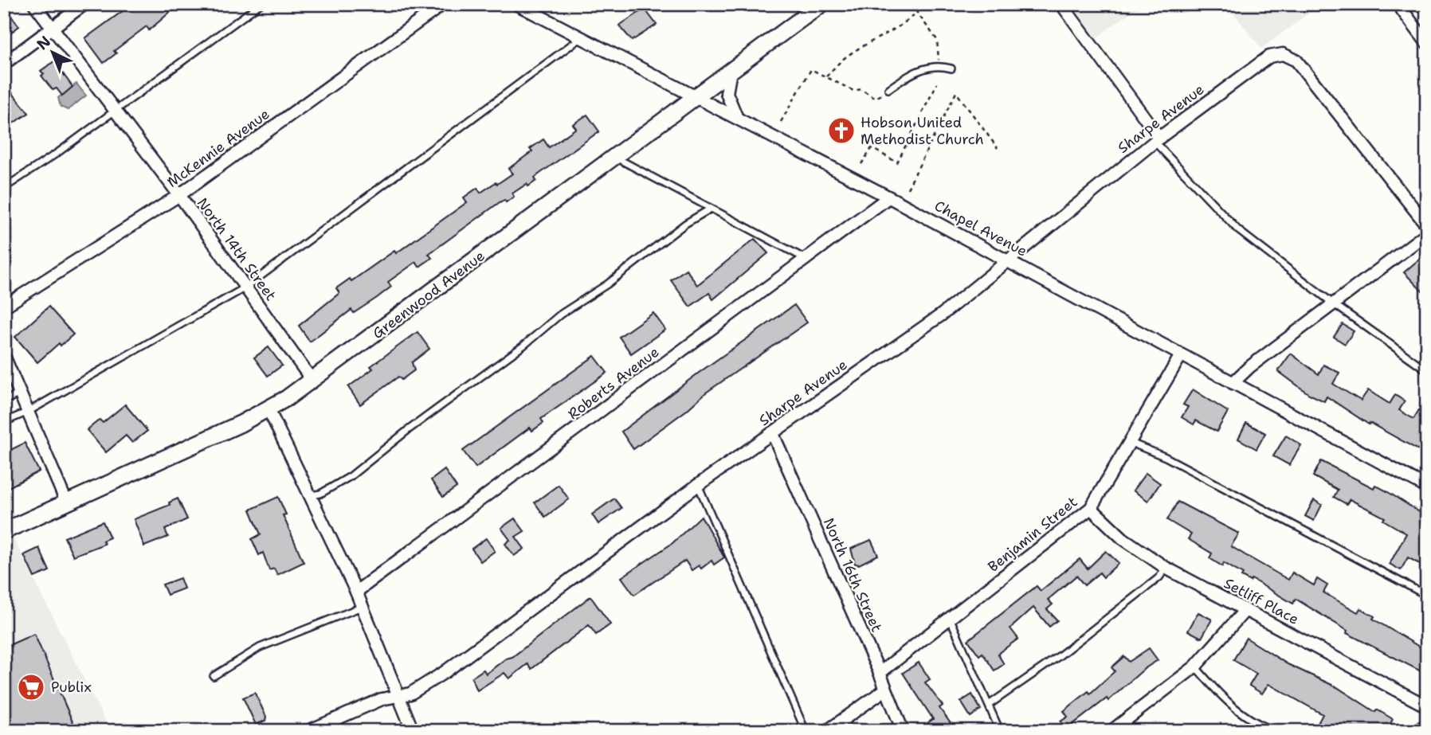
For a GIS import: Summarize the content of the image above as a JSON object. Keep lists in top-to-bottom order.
{
  "streets": {
    "street": [
      "Sharpe Avenue",
      "McKennie Avenue",
      "Chapel Avenue",
      "North 14th Street",
      "Greenwood Avenue",
      "Roberts Avenue",
      "Benjamin Street",
      "North 16th Street",
      "Setliff Place"
    ]
  },
  "crossings": [
    ["Sharpe Avenue", "Chapel Avenue"],
    ["Sharpe Avenue", "North 16th Street"],
    ["McKennie Avenue", "North 14th Street"],
    ["Chapel Avenue", "Greenwood Avenue"],
    ["Chapel Avenue", "Roberts Avenue"],
    ["Chapel Avenue", "Benjamin Street"],
    ["North 14th Street", "Greenwood Avenue"],
    ["Benjamin Street", "North 16th Street"],
    ["Benjamin Street", "Setliff Place"]
  ],
  "places": {
    "church": ["Hobson United Methodist Church"],
    "supermarket": ["Publix"]
  },
  "north": "top left"
}
